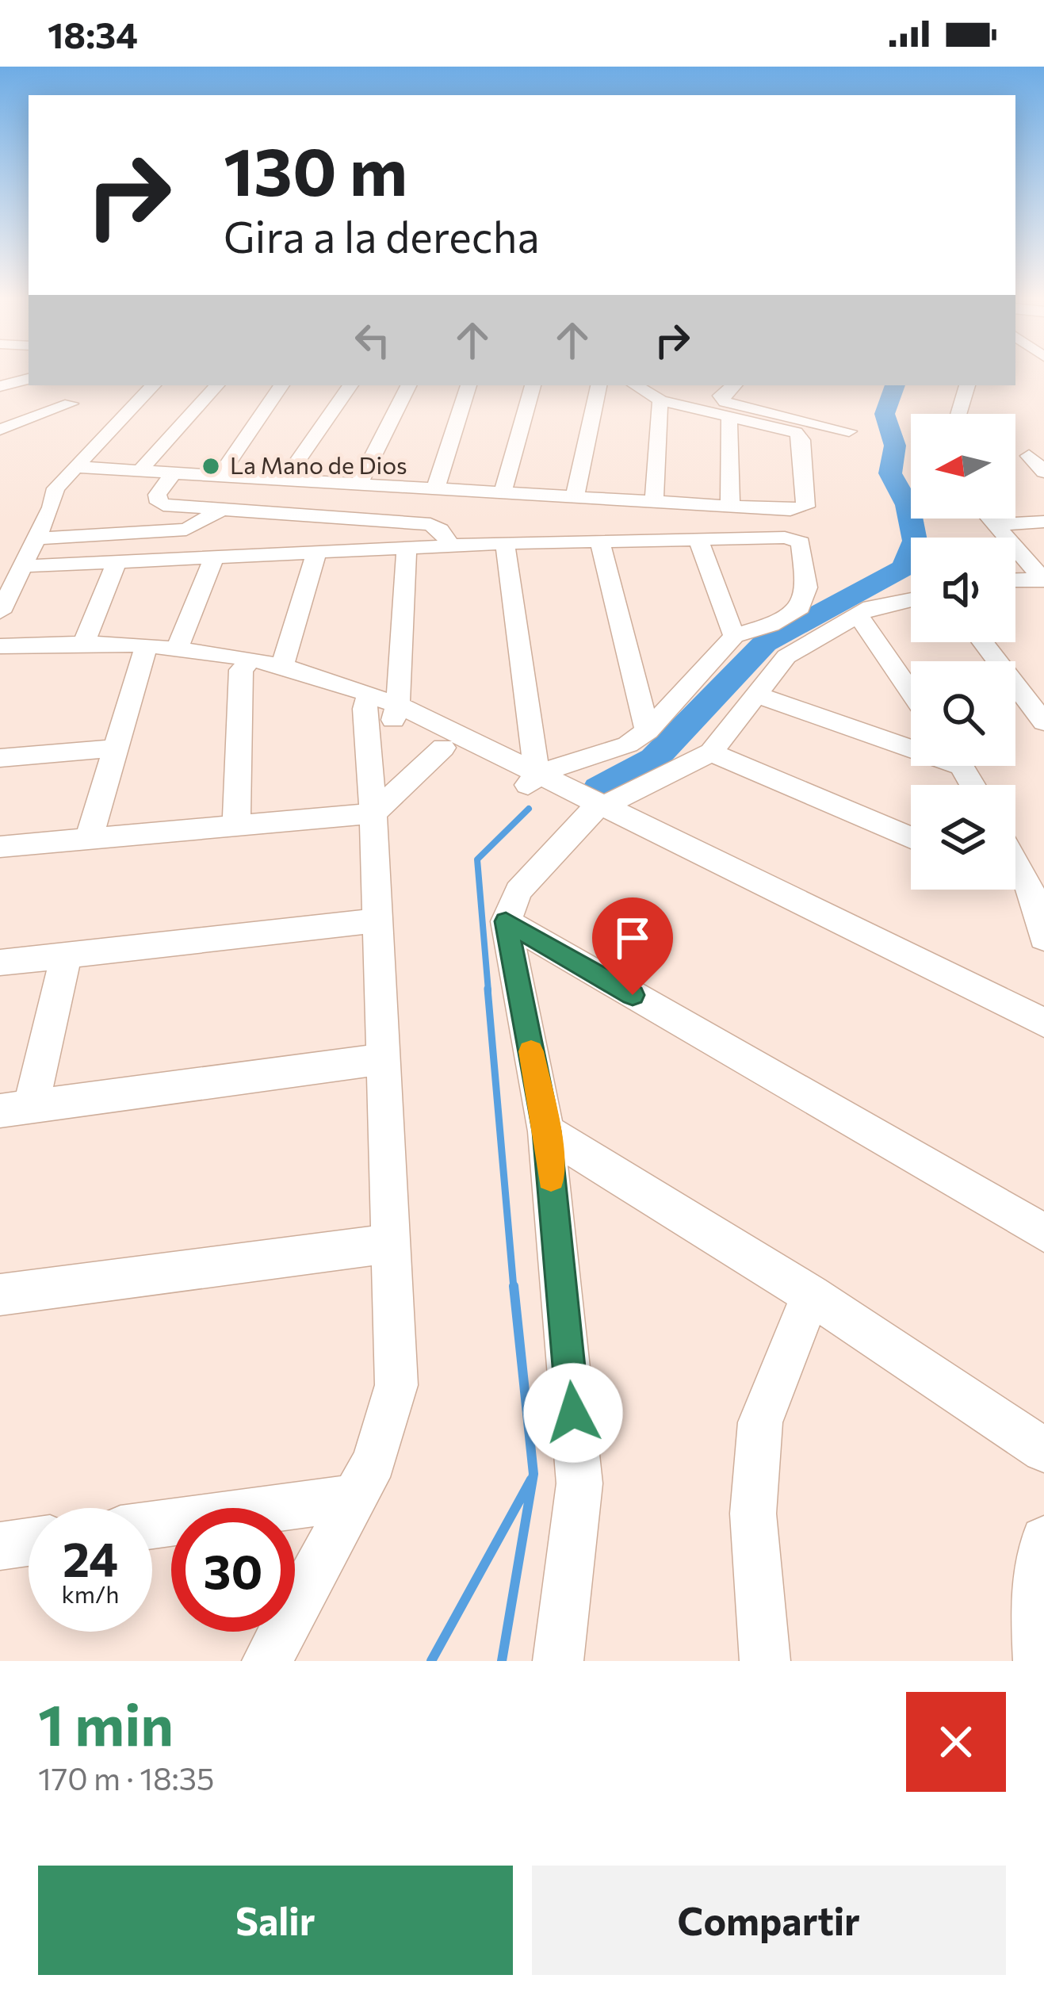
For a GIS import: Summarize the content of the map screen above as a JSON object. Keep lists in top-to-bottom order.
{
  "places": ["La Mano de Dios"],
  "north": "left",
  "page": {
    "status": "18:34",
    "turn": ["130 m", "Gira a la derecha"],
    "speed": "24 km/h",
    "limit": "30",
    "heading": ["1 min", "170 m · 18:35"],
    "buttons": ["Salir", "Compartir"]
  }
}
